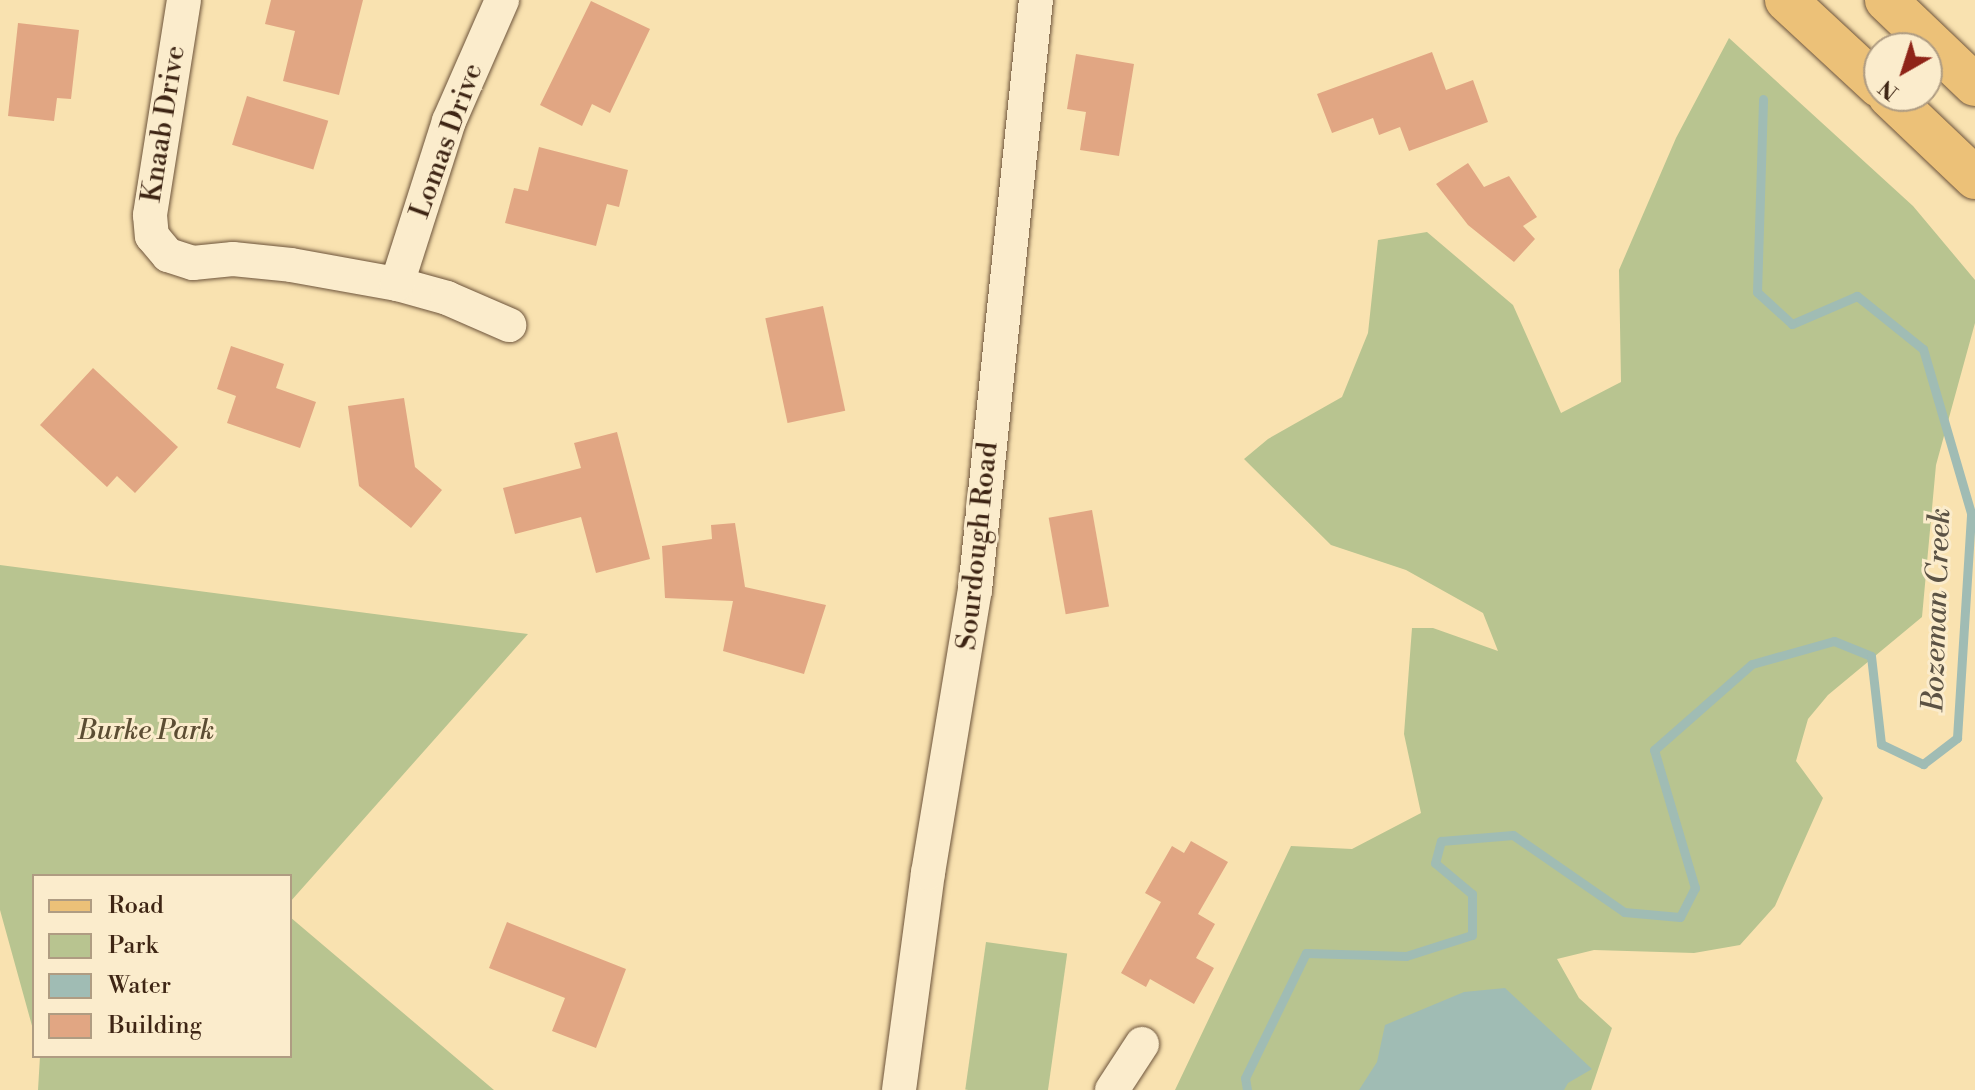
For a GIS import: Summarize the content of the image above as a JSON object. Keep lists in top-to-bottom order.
{
  "streets": {
    "street": ["Knaab Drive", "Lomas Drive", "Sourdough Road"]
  },
  "crossings": [
    ["Knaab Drive", "Lomas Drive"]
  ],
  "water": ["Bozeman Creek"],
  "parks": ["Burke Park"],
  "legend": [
    "Road",
    "Park",
    "Water",
    "Building"
  ],
  "north": "bottom left"
}
